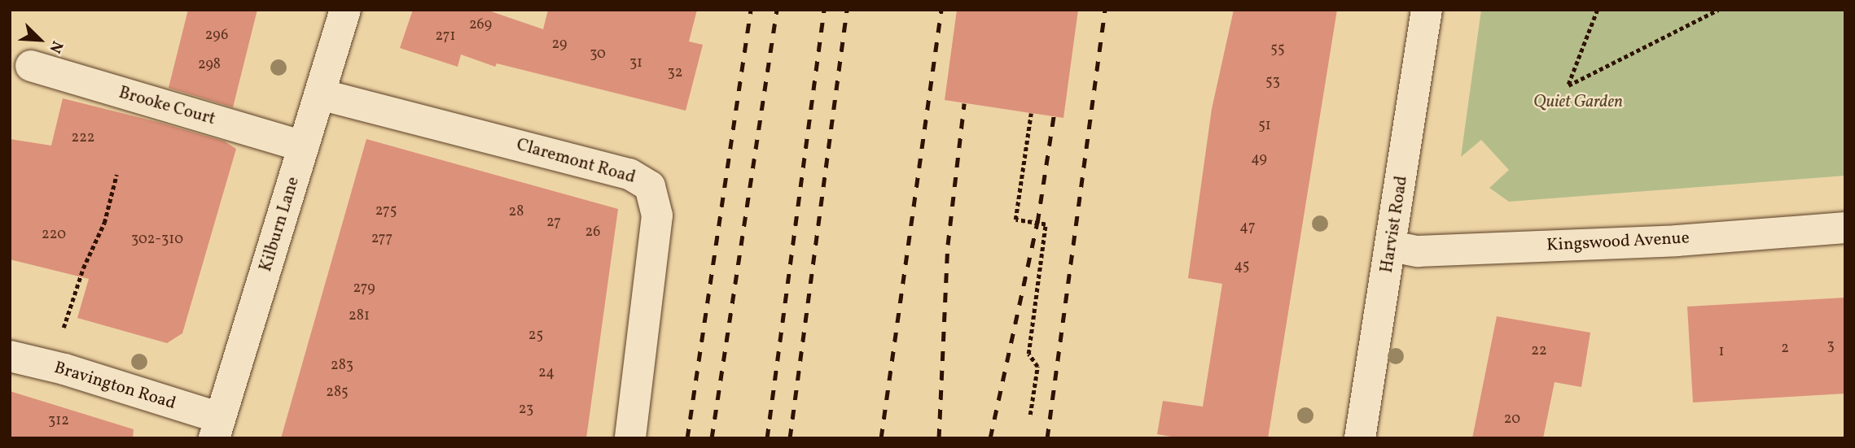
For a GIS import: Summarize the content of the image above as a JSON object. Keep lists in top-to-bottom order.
{
  "streets": {
    "street": [
      "Brooke Court",
      "Claremont Road",
      "Kilburn Lane",
      "Harvist Road",
      "Kingswood Avenue",
      "Bravington Road"
    ]
  },
  "crossings": [
    ["Brooke Court", "Kilburn Lane"],
    ["Claremont Road", "Kilburn Lane"],
    ["Kilburn Lane", "Bravington Road"],
    ["Harvist Road", "Kingswood Avenue"]
  ],
  "parks": ["Quiet Garden"],
  "house_numbers": [
    "269",
    "296",
    "271",
    "29",
    "55",
    "30",
    "31",
    "298",
    "32",
    "53",
    "51",
    "222",
    "49",
    "275",
    "28",
    "27",
    "47",
    "26",
    "220",
    "277",
    "302-310",
    "45",
    "279",
    "281",
    "25",
    "3",
    "2",
    "22",
    "1",
    "283",
    "24",
    "285",
    "23",
    "20",
    "312"
  ],
  "north": "bottom right"
}
